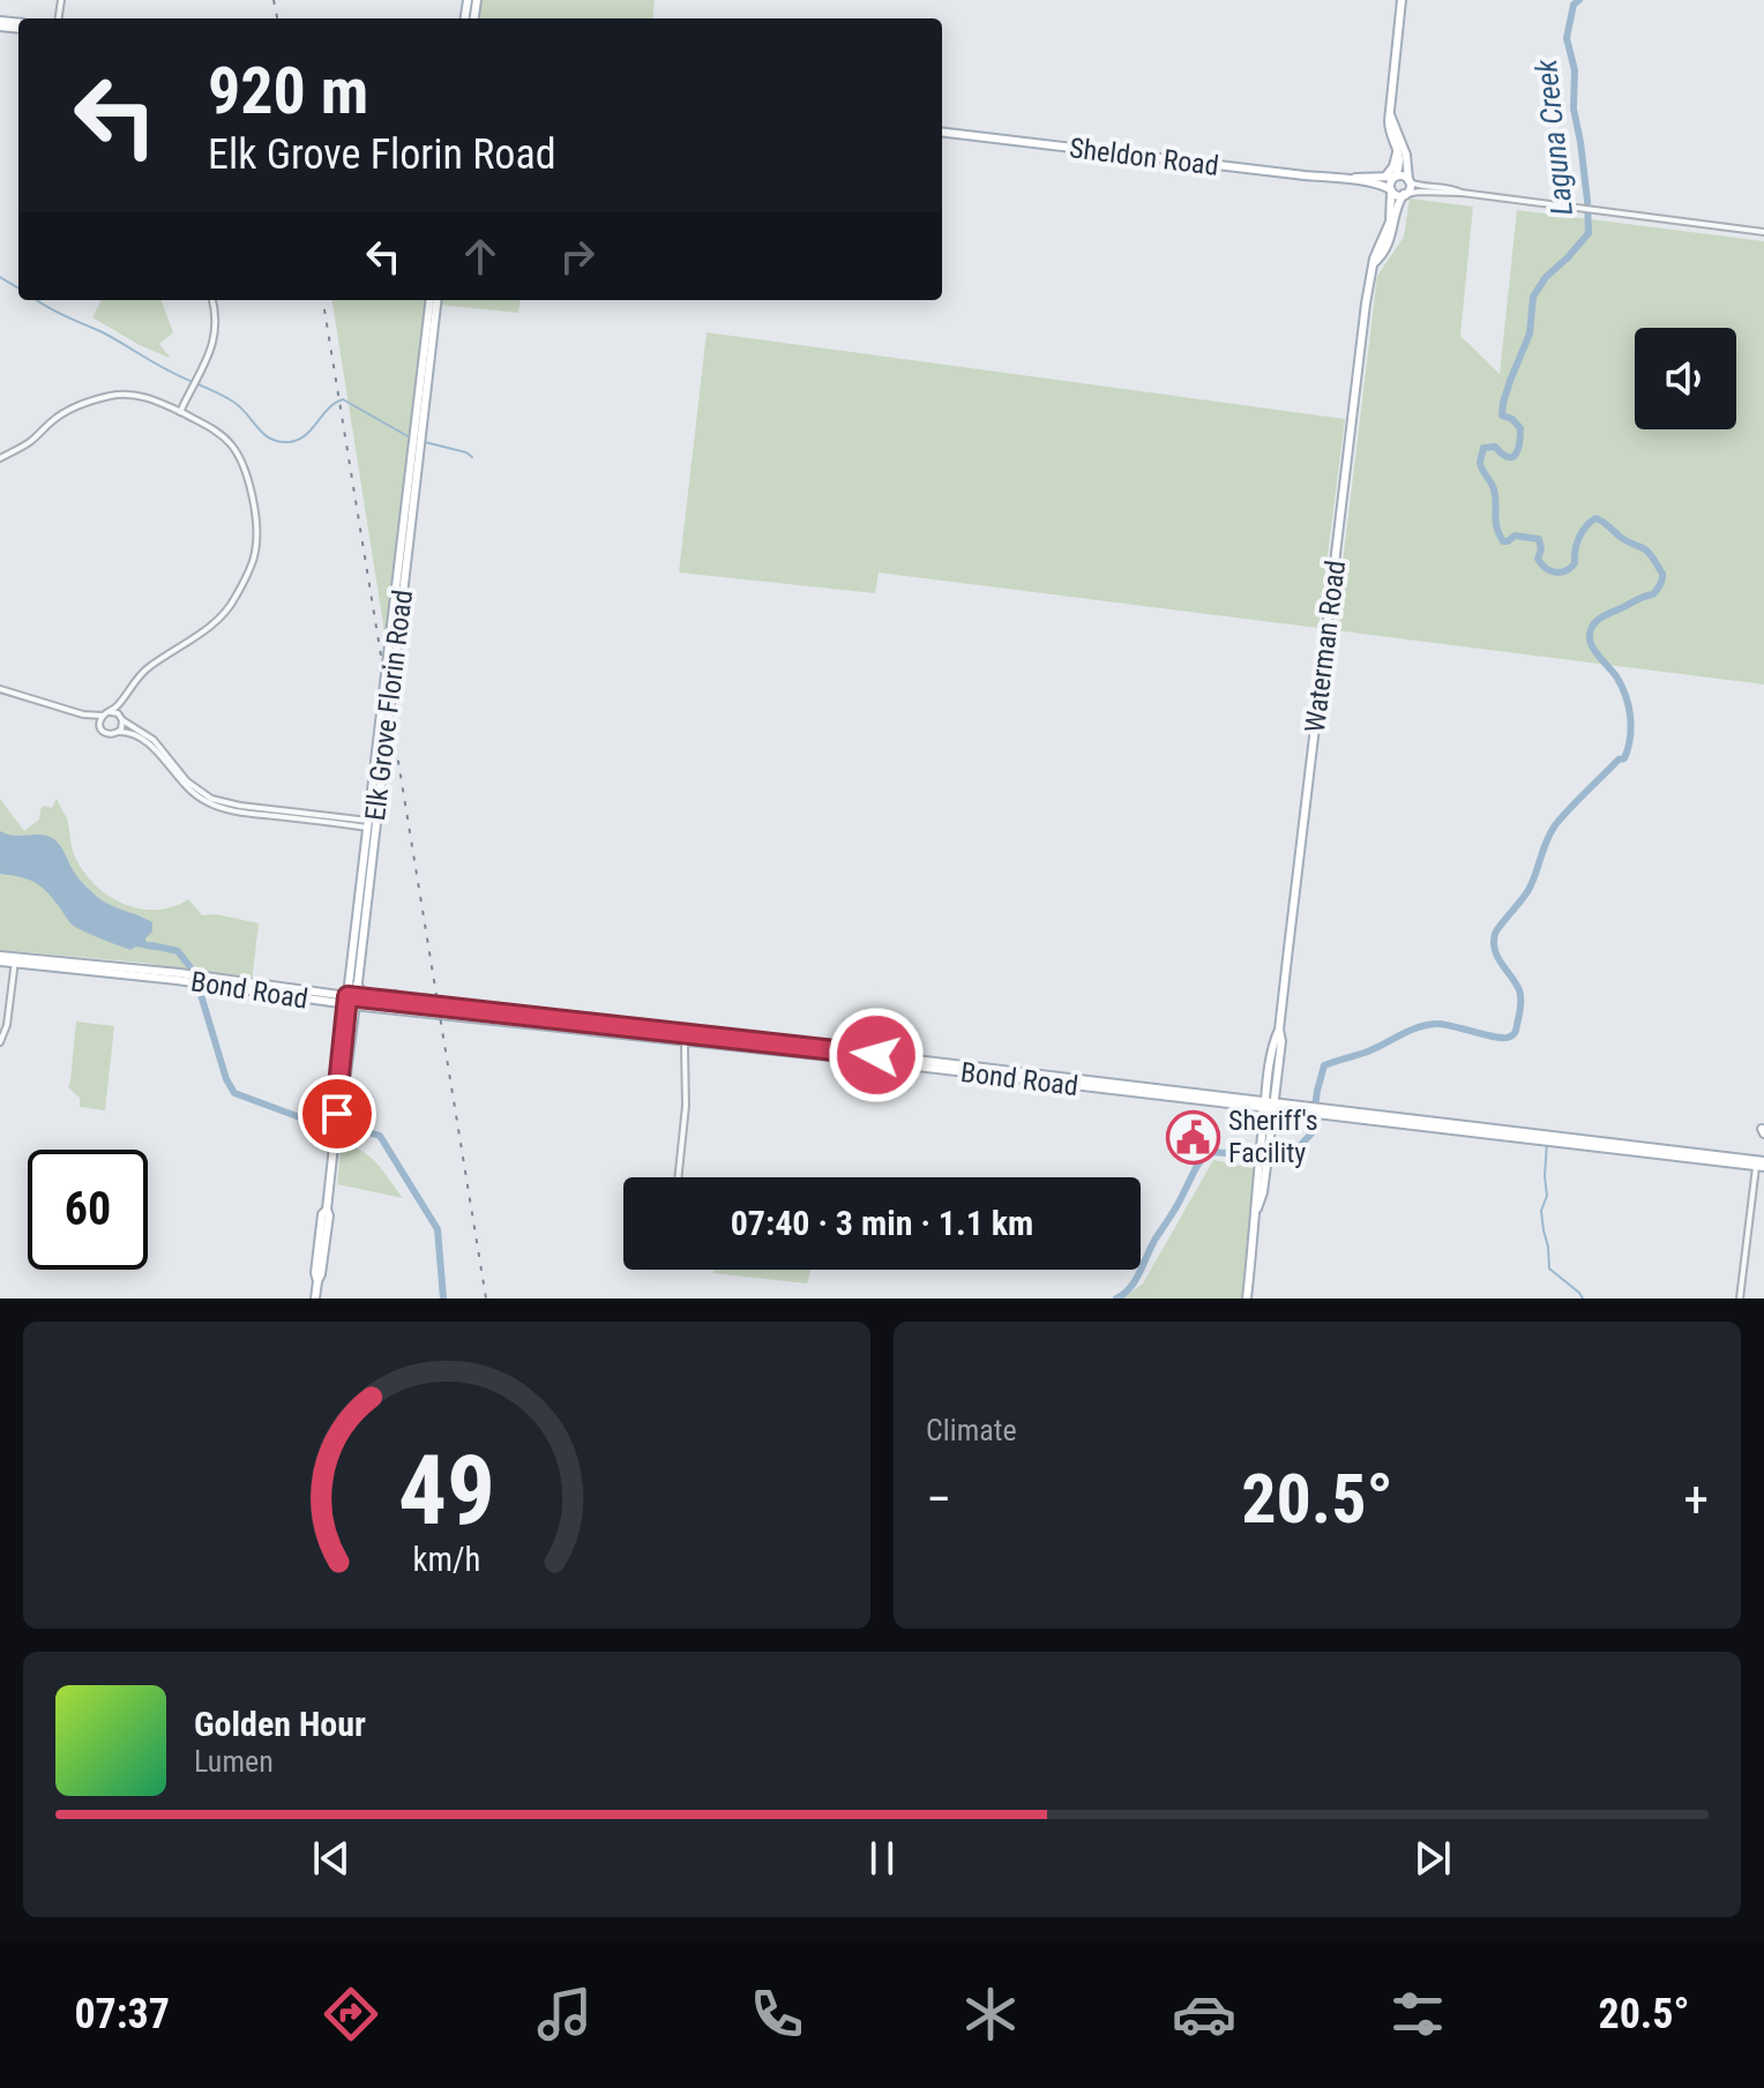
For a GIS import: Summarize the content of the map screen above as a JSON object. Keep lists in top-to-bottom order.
{
  "streets": {
    "main road": [
      "Sheldon Road",
      "Waterman Road",
      "Elk Grove Florin Road",
      "Bond Road"
    ]
  },
  "crossings": [
    ["Sheldon Road", "Waterman Road"],
    ["Waterman Road", "Bond Road"],
    ["Elk Grove Florin Road", "Bond Road"]
  ],
  "water": ["Laguna Creek"],
  "places": {
    "public building": ["Sheriff's Facility"]
  },
  "page": {
    "turn": ["920 m", "Elk Grove Florin Road"],
    "limit": "60",
    "trip": "07:40 · 3 min · 1.1 km",
    "tile": "Climate",
    "heat": ["−", "20.5°", "+"],
    "song": ["Golden Hour", "Lumen"],
    "tabs": ["07:37", "20.5°"],
    "gauge": ["49", "km/h"]
  }
}
